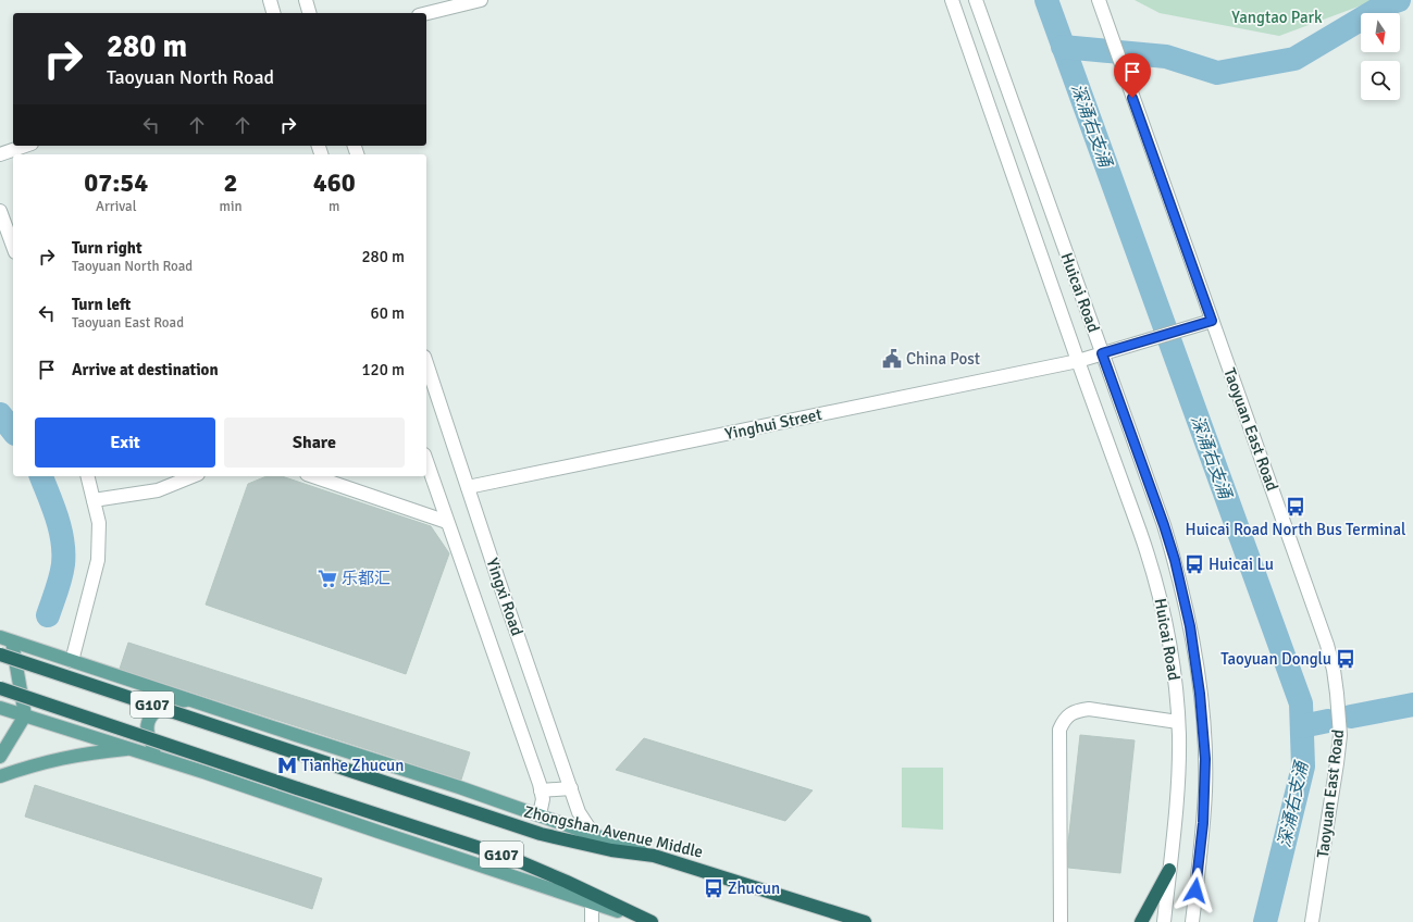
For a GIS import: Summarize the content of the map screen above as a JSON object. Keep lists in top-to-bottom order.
{
  "streets": {
    "highway": ["G107", "Zhongshan Avenue Middle"],
    "street": [
      "Huicai Road",
      "Yinghui Street",
      "Taoyuan East Road",
      "Yingxi Road"
    ]
  },
  "crossings": [
    ["Huicai Road", "Yinghui Street"],
    ["Yinghui Street", "Taoyuan East Road"],
    ["Yinghui Street", "Yingxi Road"]
  ],
  "water": ["深涌右支涌"],
  "parks": ["Yangtao Park"],
  "places": {
    "public building": ["China Post"],
    "bus stop": [
      "Huicai Road North Bus Terminal",
      "Huicai Lu",
      "Taoyuan Donglu",
      "Zhucun"
    ],
    "supermarket": ["乐都汇"],
    "metro station": ["Tianhe Zhucun"]
  },
  "north": "bottom",
  "page": {
    "turn": ["280 m", "Taoyuan North Road"],
    "eta": [
      "07:54",
      "Arrival",
      "2",
      "min",
      "460",
      "m"
    ],
    "list": [
      {
        "name": "Turn right",
        "note": "Taoyuan North Road",
        "value": "280 m"
      },
      {
        "name": "Turn left",
        "note": "Taoyuan East Road",
        "value": "60 m"
      },
      {
        "name": "Arrive at destination",
        "value": "120 m"
      }
    ],
    "buttons": ["Exit", "Share"]
  }
}
